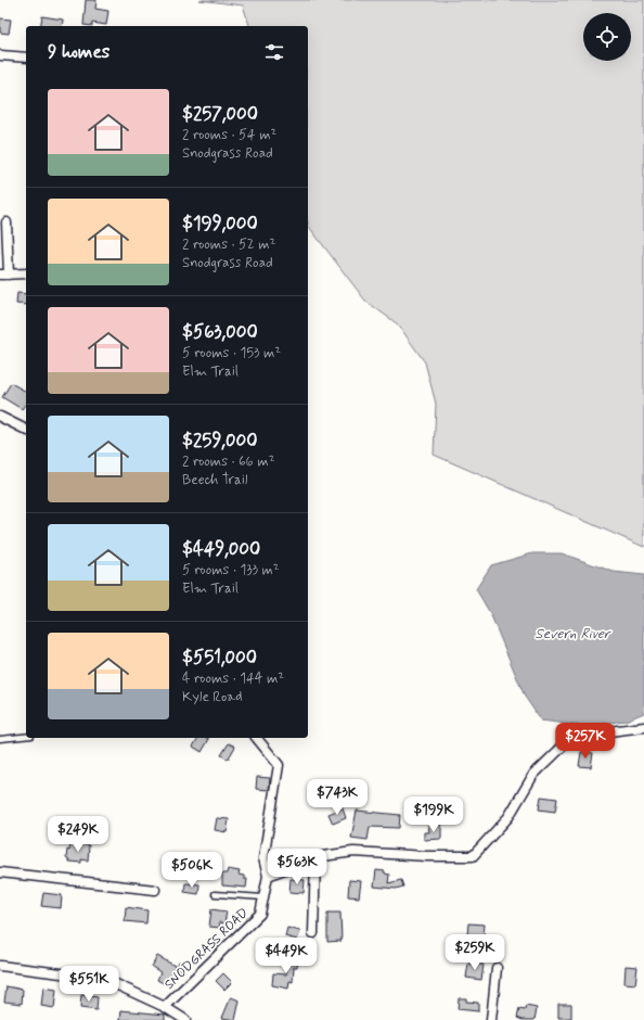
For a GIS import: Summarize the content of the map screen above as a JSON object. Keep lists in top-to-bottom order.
{
  "streets": {
    "street": ["SNODGRASS ROAD"]
  },
  "water": ["Severn River"],
  "page": {
    "heading": "9 homes",
    "list": [
      {
        "name": "$257,000",
        "note": "2 rooms · 54 m² · Snodgrass Road"
      },
      {
        "name": "$199,000",
        "note": "2 rooms · 52 m² · Snodgrass Road"
      },
      {
        "name": "$563,000",
        "note": "5 rooms · 153 m² · Elm Trail"
      },
      {
        "name": "$259,000",
        "note": "2 rooms · 66 m² · Beech Trail"
      },
      {
        "name": "$449,000",
        "note": "5 rooms · 133 m² · Elm Trail"
      },
      {
        "name": "$551,000",
        "note": "4 rooms · 144 m² · Kyle Road"
      }
    ],
    "price": [
      "$257K",
      "$743K",
      "$199K",
      "$249K",
      "$563K",
      "$506K",
      "$259K",
      "$449K",
      "$551K"
    ]
  }
}
